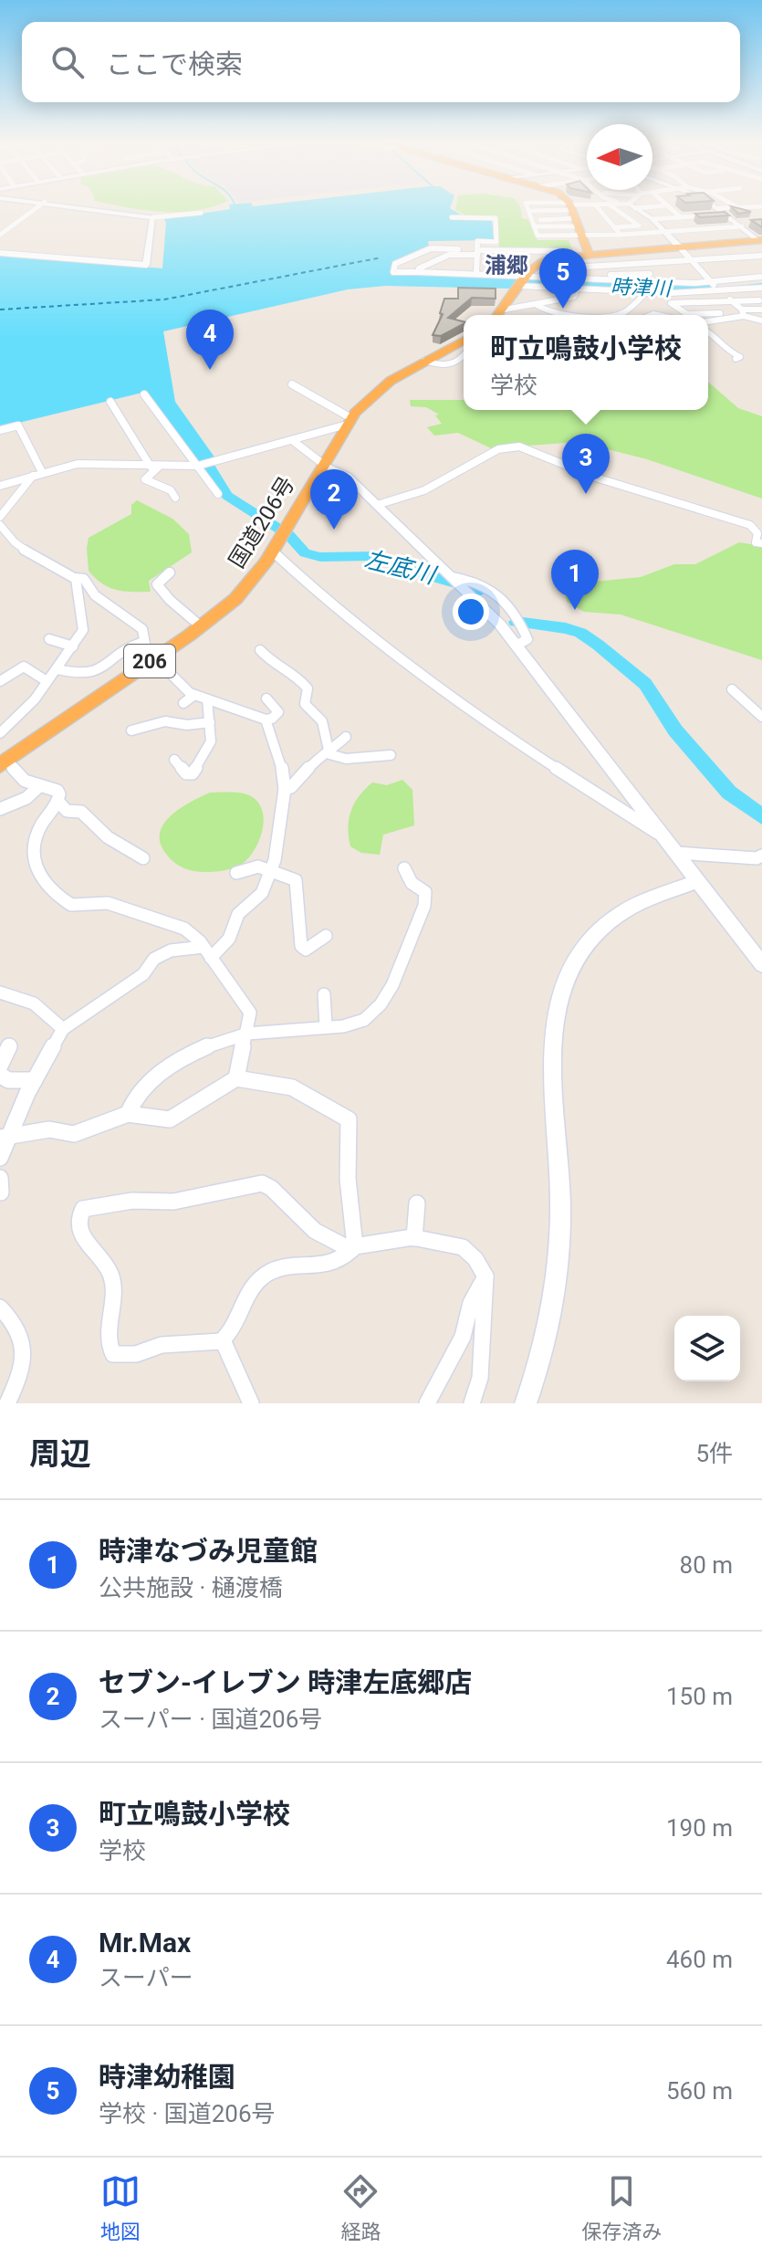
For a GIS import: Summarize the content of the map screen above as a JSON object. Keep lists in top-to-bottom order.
{
  "streets": {
    "highway": ["国道206号", "206"]
  },
  "districts": ["浦郷"],
  "water": ["時津川", "左底川"],
  "north": "left",
  "page": {
    "search": "ここで検索",
    "pins": [
      "5",
      "4",
      "3",
      "2",
      "1"
    ],
    "popup": ["町立鳴鼓小学校", "学校"],
    "heading": ["周辺", "5件"],
    "list": [
      {
        "mark": "1",
        "name": "時津なづみ児童館",
        "note": "公共施設 · 樋渡橋",
        "value": "80 m"
      },
      {
        "mark": "2",
        "name": "セブン-イレブン 時津左底郷店",
        "note": "スーパー · 国道206号",
        "value": "150 m"
      },
      {
        "mark": "3",
        "name": "町立鳴鼓小学校",
        "note": "学校",
        "value": "190 m"
      },
      {
        "mark": "4",
        "name": "Mr.Max",
        "note": "スーパー",
        "value": "460 m"
      },
      {
        "mark": "5",
        "name": "時津幼稚園",
        "note": "学校 · 国道206号",
        "value": "560 m"
      }
    ],
    "nav": ["地図", "経路", "保存済み"]
  }
}
